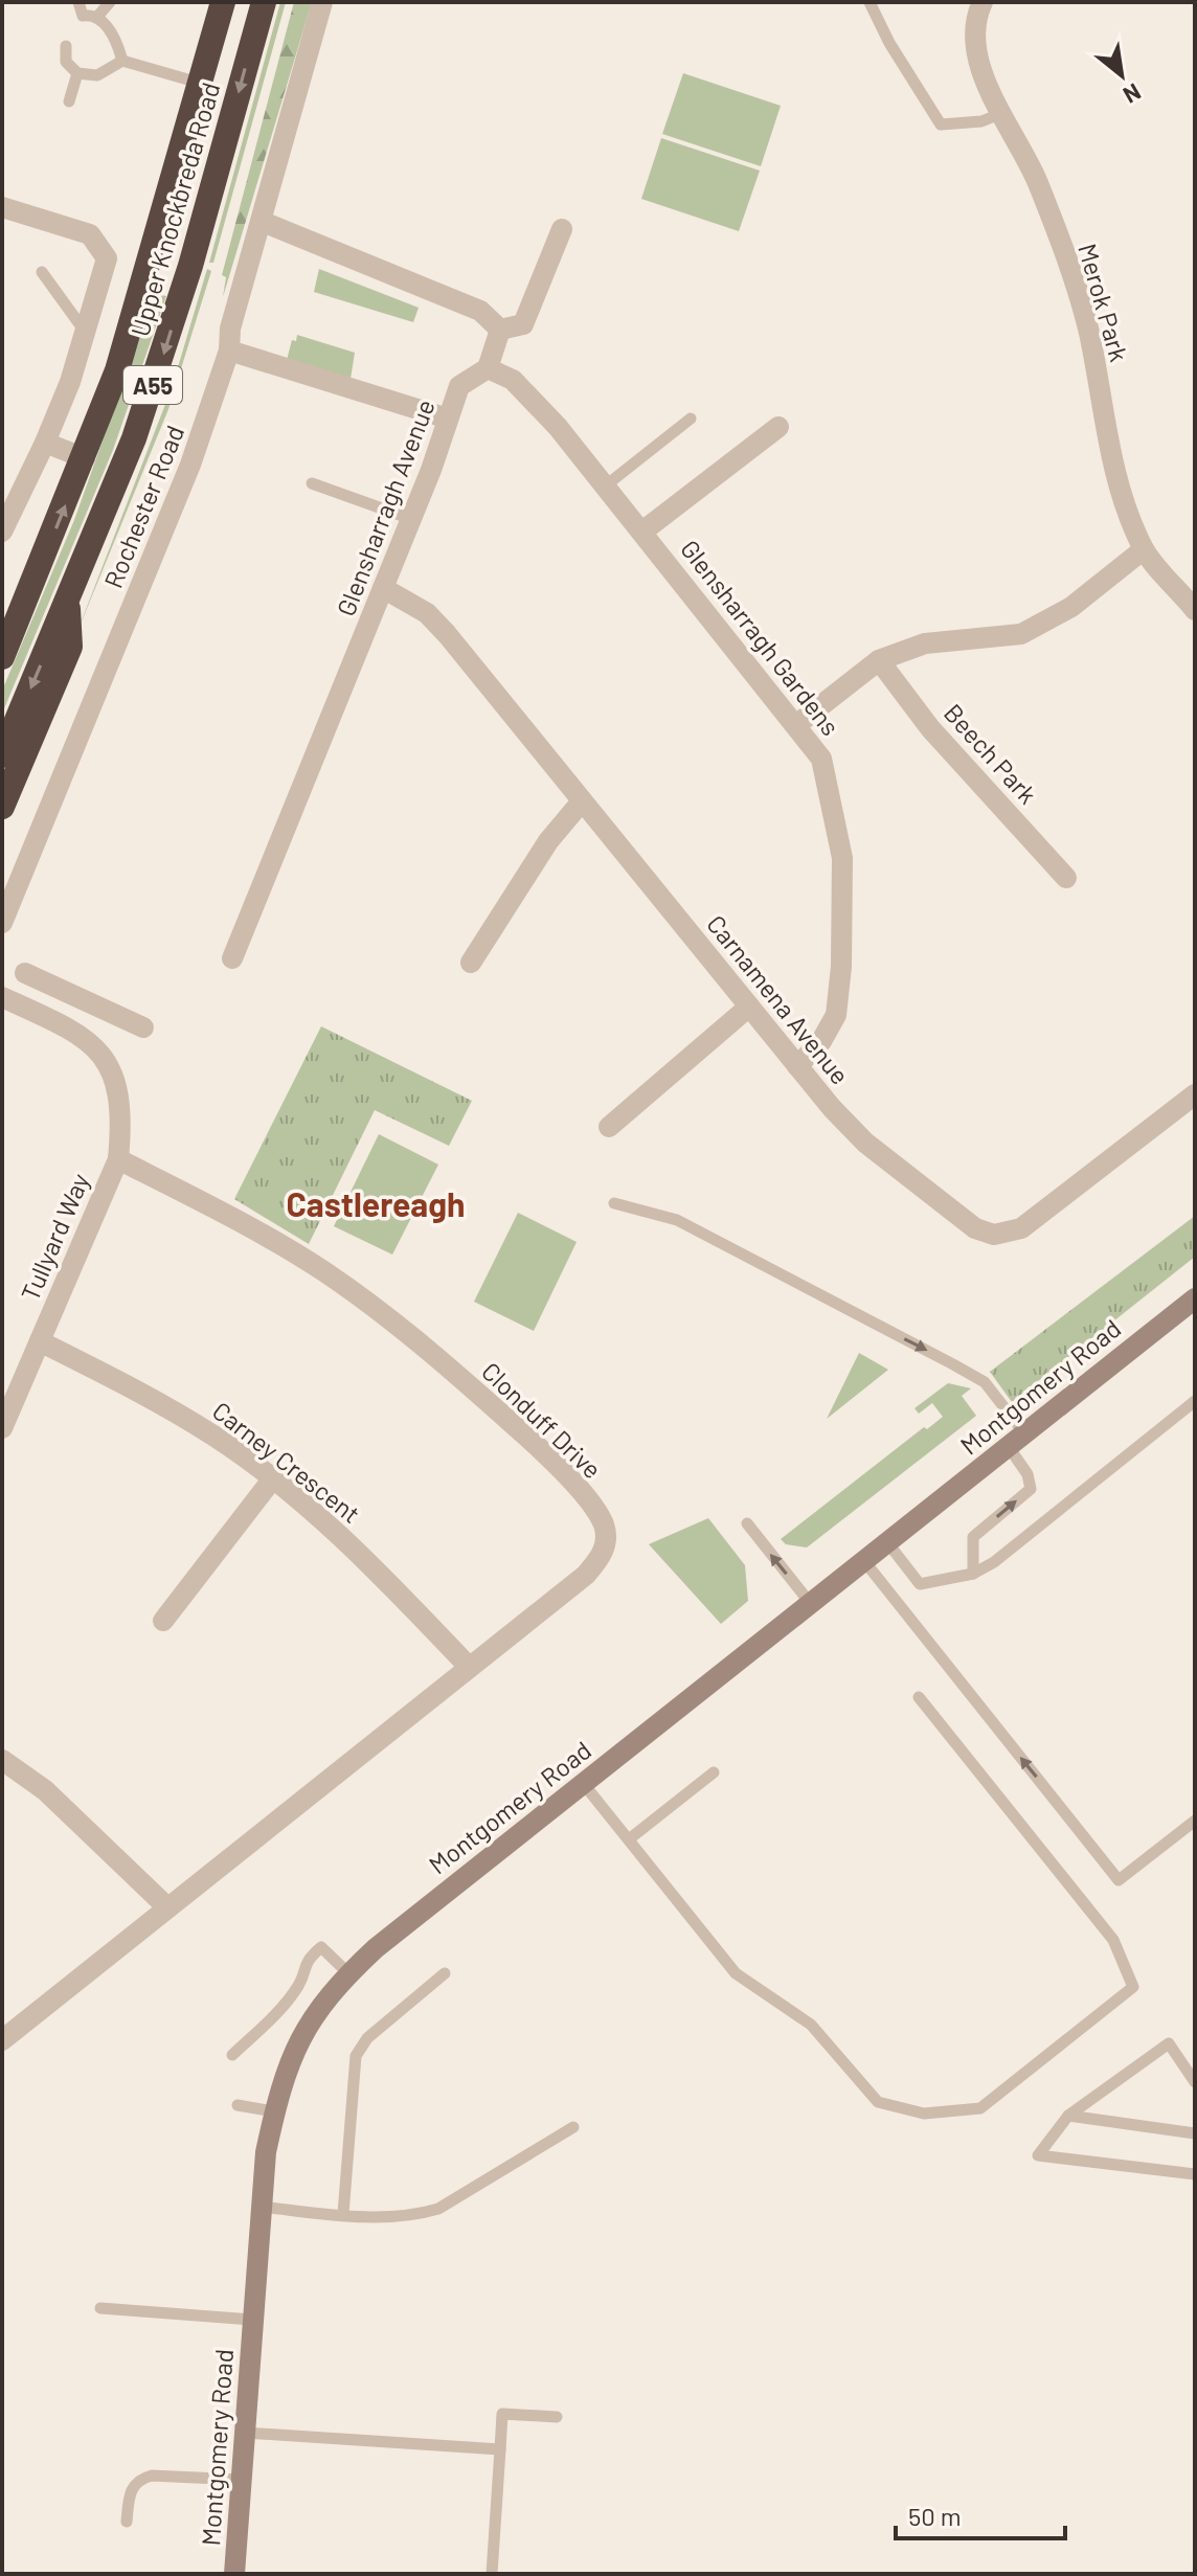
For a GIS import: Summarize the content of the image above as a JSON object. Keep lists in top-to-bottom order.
{
  "streets": {
    "highway": ["Upper Knockbreda Road", "A55"],
    "street": [
      "Merok Park",
      "Rochester Road",
      "Glensharragh Avenue",
      "Glensharragh Gardens",
      "Beech Park",
      "Carnamena Avenue",
      "Tullyard Way",
      "Montgomery Road",
      "Clonduff Drive",
      "Carney Crescent"
    ]
  },
  "crossings": [
    ["Glensharragh Avenue", "Glensharragh Gardens"],
    ["Glensharragh Avenue", "Carnamena Avenue"],
    ["Glensharragh Gardens", "Carnamena Avenue"],
    ["Tullyard Way", "Clonduff Drive"],
    ["Tullyard Way", "Carney Crescent"],
    ["Clonduff Drive", "Carney Crescent"]
  ],
  "districts": ["Castlereagh"],
  "scale_bar": "50 m",
  "north": "bottom right"
}
